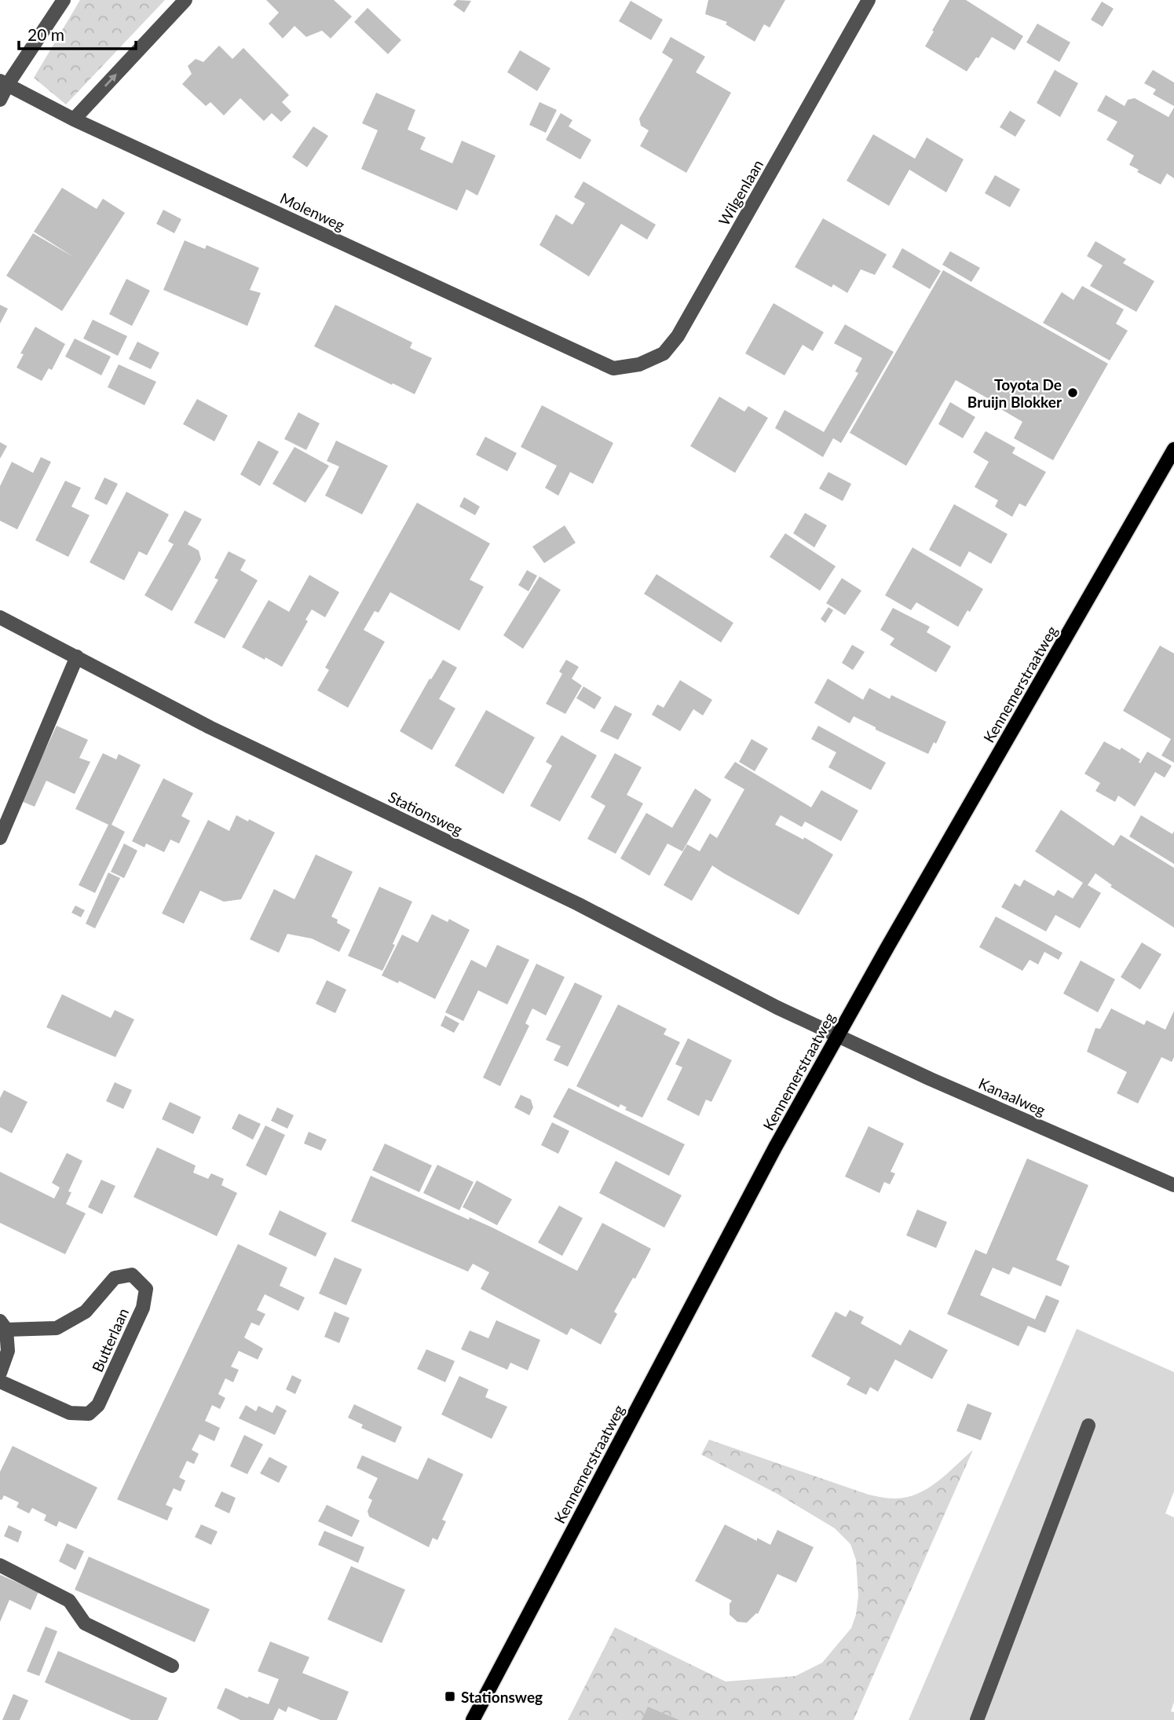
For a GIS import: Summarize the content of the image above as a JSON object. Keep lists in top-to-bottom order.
{
  "streets": {
    "main road": ["Kennemerstraatweg"],
    "street": [
      "Wilgenlaan",
      "Molenweg",
      "Stationsweg",
      "Kanaalweg",
      "Butterlaan"
    ]
  },
  "crossings": [
    ["Wilgenlaan", "Molenweg"],
    ["Kennemerstraatweg", "Stationsweg"],
    ["Kennemerstraatweg", "Kanaalweg"],
    ["Stationsweg", "Kanaalweg"]
  ],
  "places": {
    "other": ["Toyota De Bruijn Blokker"],
    "transit": ["Stationsweg"]
  },
  "scale_bar": "20 m"
}
